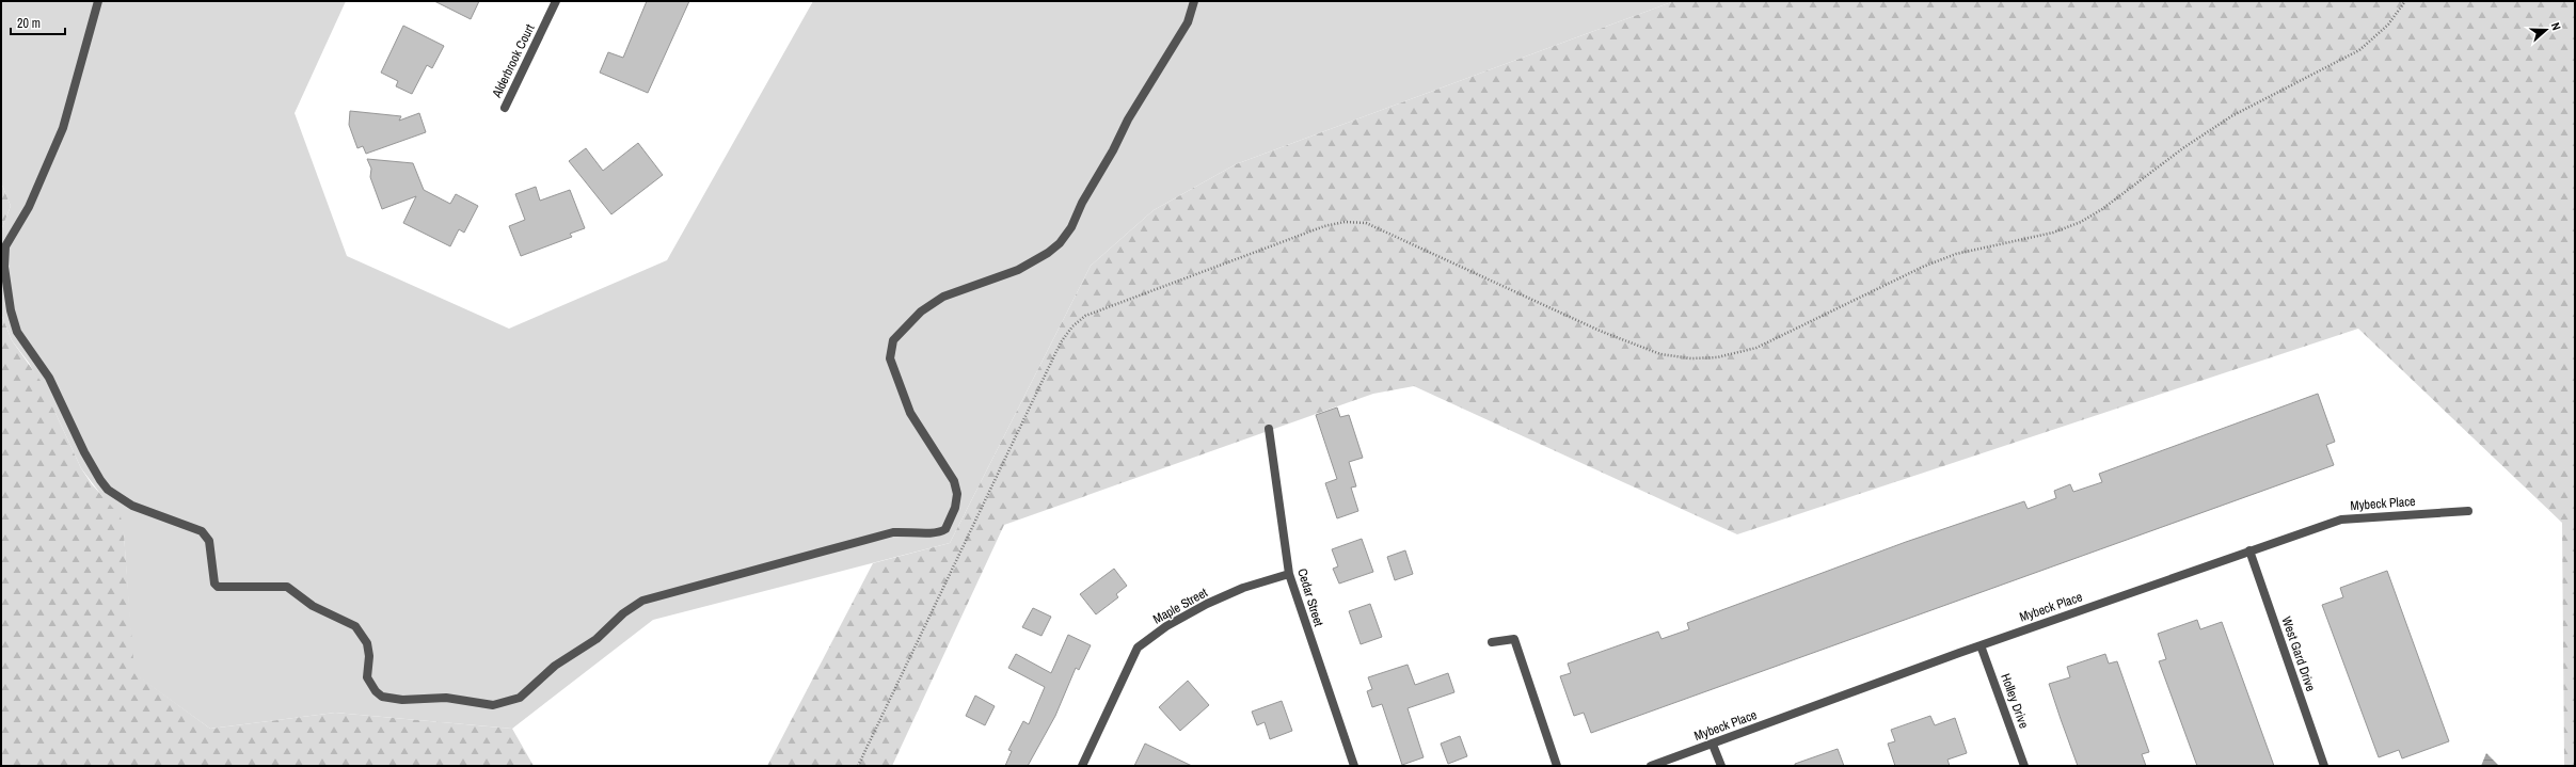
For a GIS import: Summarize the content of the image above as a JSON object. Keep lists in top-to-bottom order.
{
  "streets": {
    "street": [
      "Alderbrook Court",
      "Mybeck Place",
      "Cedar Street",
      "Maple Street",
      "West Gard Drive",
      "Holley Drive"
    ]
  },
  "crossings": [
    ["Mybeck Place", "West Gard Drive"],
    ["Mybeck Place", "Holley Drive"],
    ["Cedar Street", "Maple Street"]
  ],
  "scale_bar": "20 m",
  "north": "right"
}
